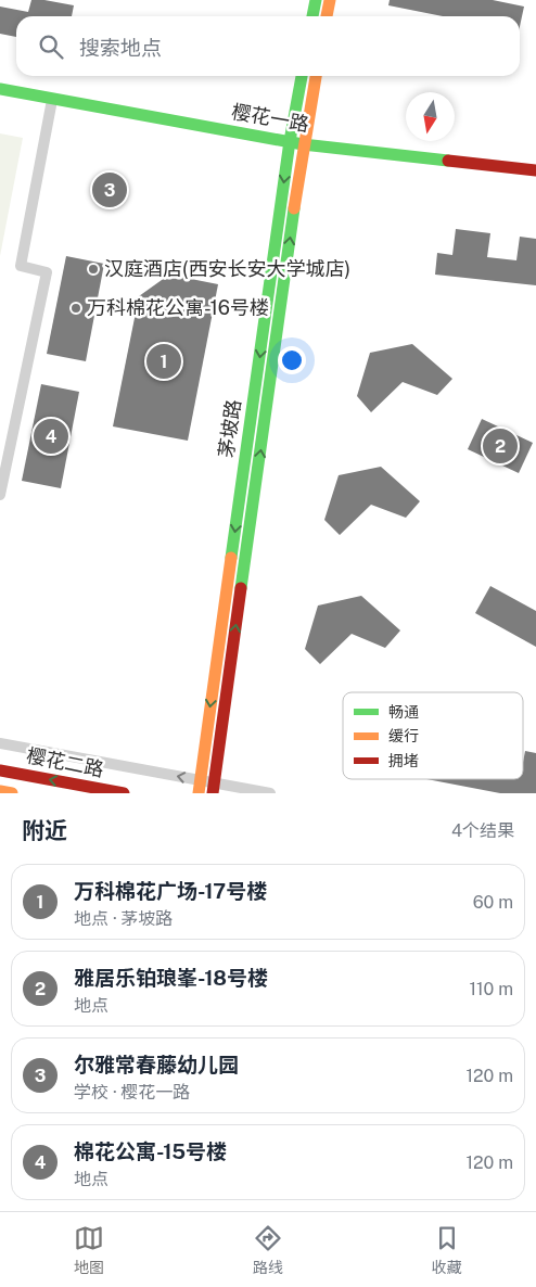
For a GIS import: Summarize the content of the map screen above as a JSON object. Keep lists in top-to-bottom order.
{
  "streets": {
    "street": ["樱花一路", "茅坡路", "樱花二路"]
  },
  "crossings": [
    ["樱花一路", "茅坡路"]
  ],
  "places": ["汉庭酒店(西安长安大学城店)", "万科棉花公寓-16号楼"],
  "legend": ["畅通", "缓行", "拥堵"],
  "north": "bottom",
  "page": {
    "search": "搜索地点",
    "pins": [
      "3",
      "1",
      "4",
      "2"
    ],
    "heading": ["附近", "4个结果"],
    "list": [
      {
        "mark": "1",
        "name": "万科棉花广场-17号楼",
        "note": "地点 · 茅坡路",
        "value": "60 m"
      },
      {
        "mark": "2",
        "name": "雅居乐铂琅峯-18号楼",
        "note": "地点",
        "value": "110 m"
      },
      {
        "mark": "3",
        "name": "尔雅常春藤幼儿园",
        "note": "学校 · 樱花一路",
        "value": "120 m"
      },
      {
        "mark": "4",
        "name": "棉花公寓-15号楼",
        "note": "地点",
        "value": "120 m"
      }
    ],
    "nav": ["地图", "路线", "收藏"]
  }
}
